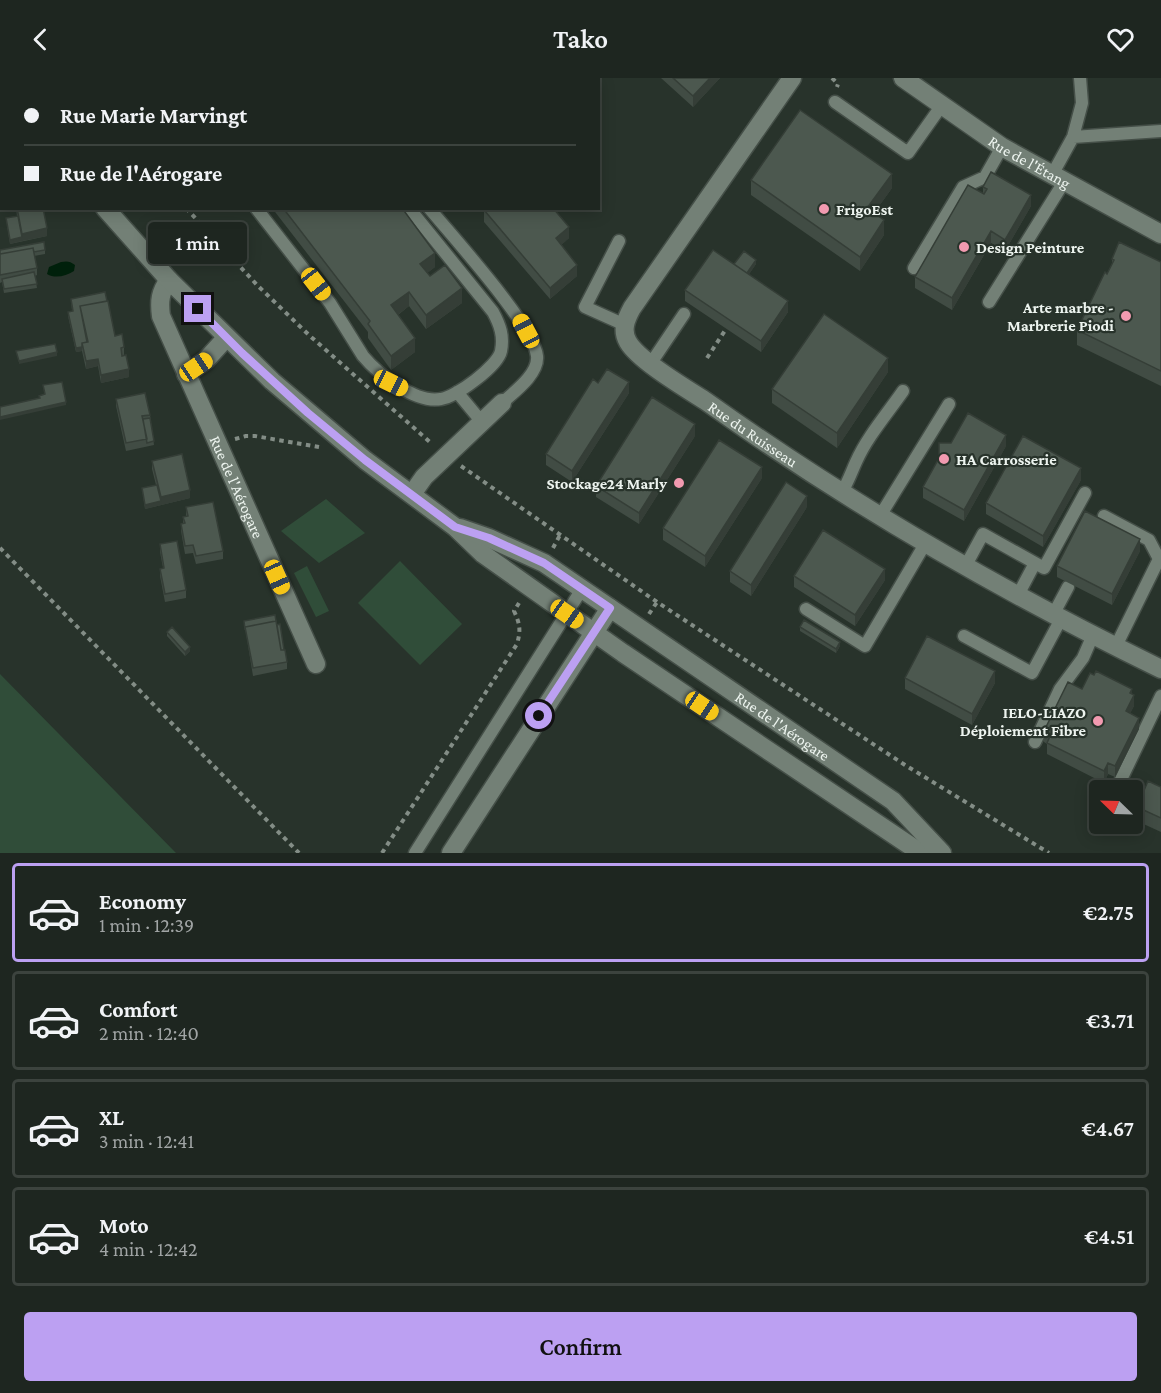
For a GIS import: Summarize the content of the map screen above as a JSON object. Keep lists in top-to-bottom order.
{
  "streets": {
    "street": ["Rue de l'Étang", "Rue du Ruisseau", "Rue de l'Aérogare"]
  },
  "places": [
    "FrigoEst",
    "Design Peinture",
    "Arte marbre - Marbrerie Piodi",
    "HA Carrosserie",
    "Stockage24 Marly",
    "IELO-LIAZO Déploiement Fibre"
  ],
  "north": "top left",
  "page": {
    "header": "Tako",
    "banner": ["Rue Marie Marvingt", "Rue de l'Aérogare"],
    "bubble": "1 min",
    "list": [
      {
        "name": "Economy",
        "note": "1 min · 12:39",
        "value": "€2.75"
      },
      {
        "name": "Comfort",
        "note": "2 min · 12:40",
        "value": "€3.71"
      },
      {
        "name": "XL",
        "note": "3 min · 12:41",
        "value": "€4.67"
      },
      {
        "name": "Moto",
        "note": "4 min · 12:42",
        "value": "€4.51"
      }
    ],
    "buttons": "Confirm"
  }
}
